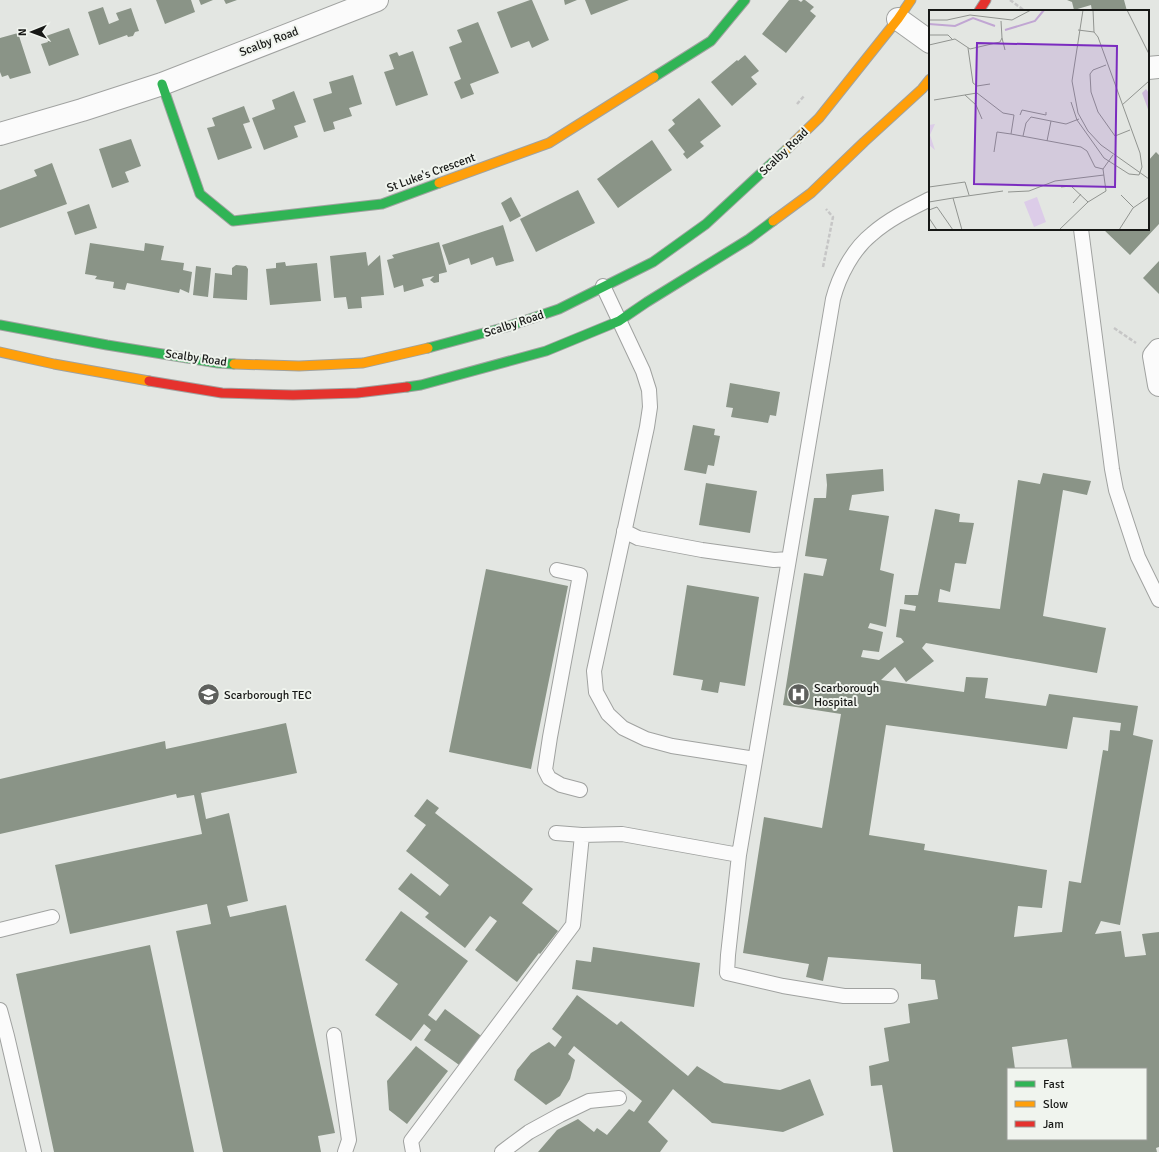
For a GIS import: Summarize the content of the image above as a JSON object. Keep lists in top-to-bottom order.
{
  "streets": {
    "main road": ["Scalby Road", "St Luke's Crescent"]
  },
  "crossings": [
    ["Scalby Road", "St Luke's Crescent"]
  ],
  "places": {
    "school or university": ["Scarborough TEC"],
    "hospital": ["Scarborough Hospital"]
  },
  "legend": ["Fast", "Slow", "Jam"],
  "north": "left"
}
